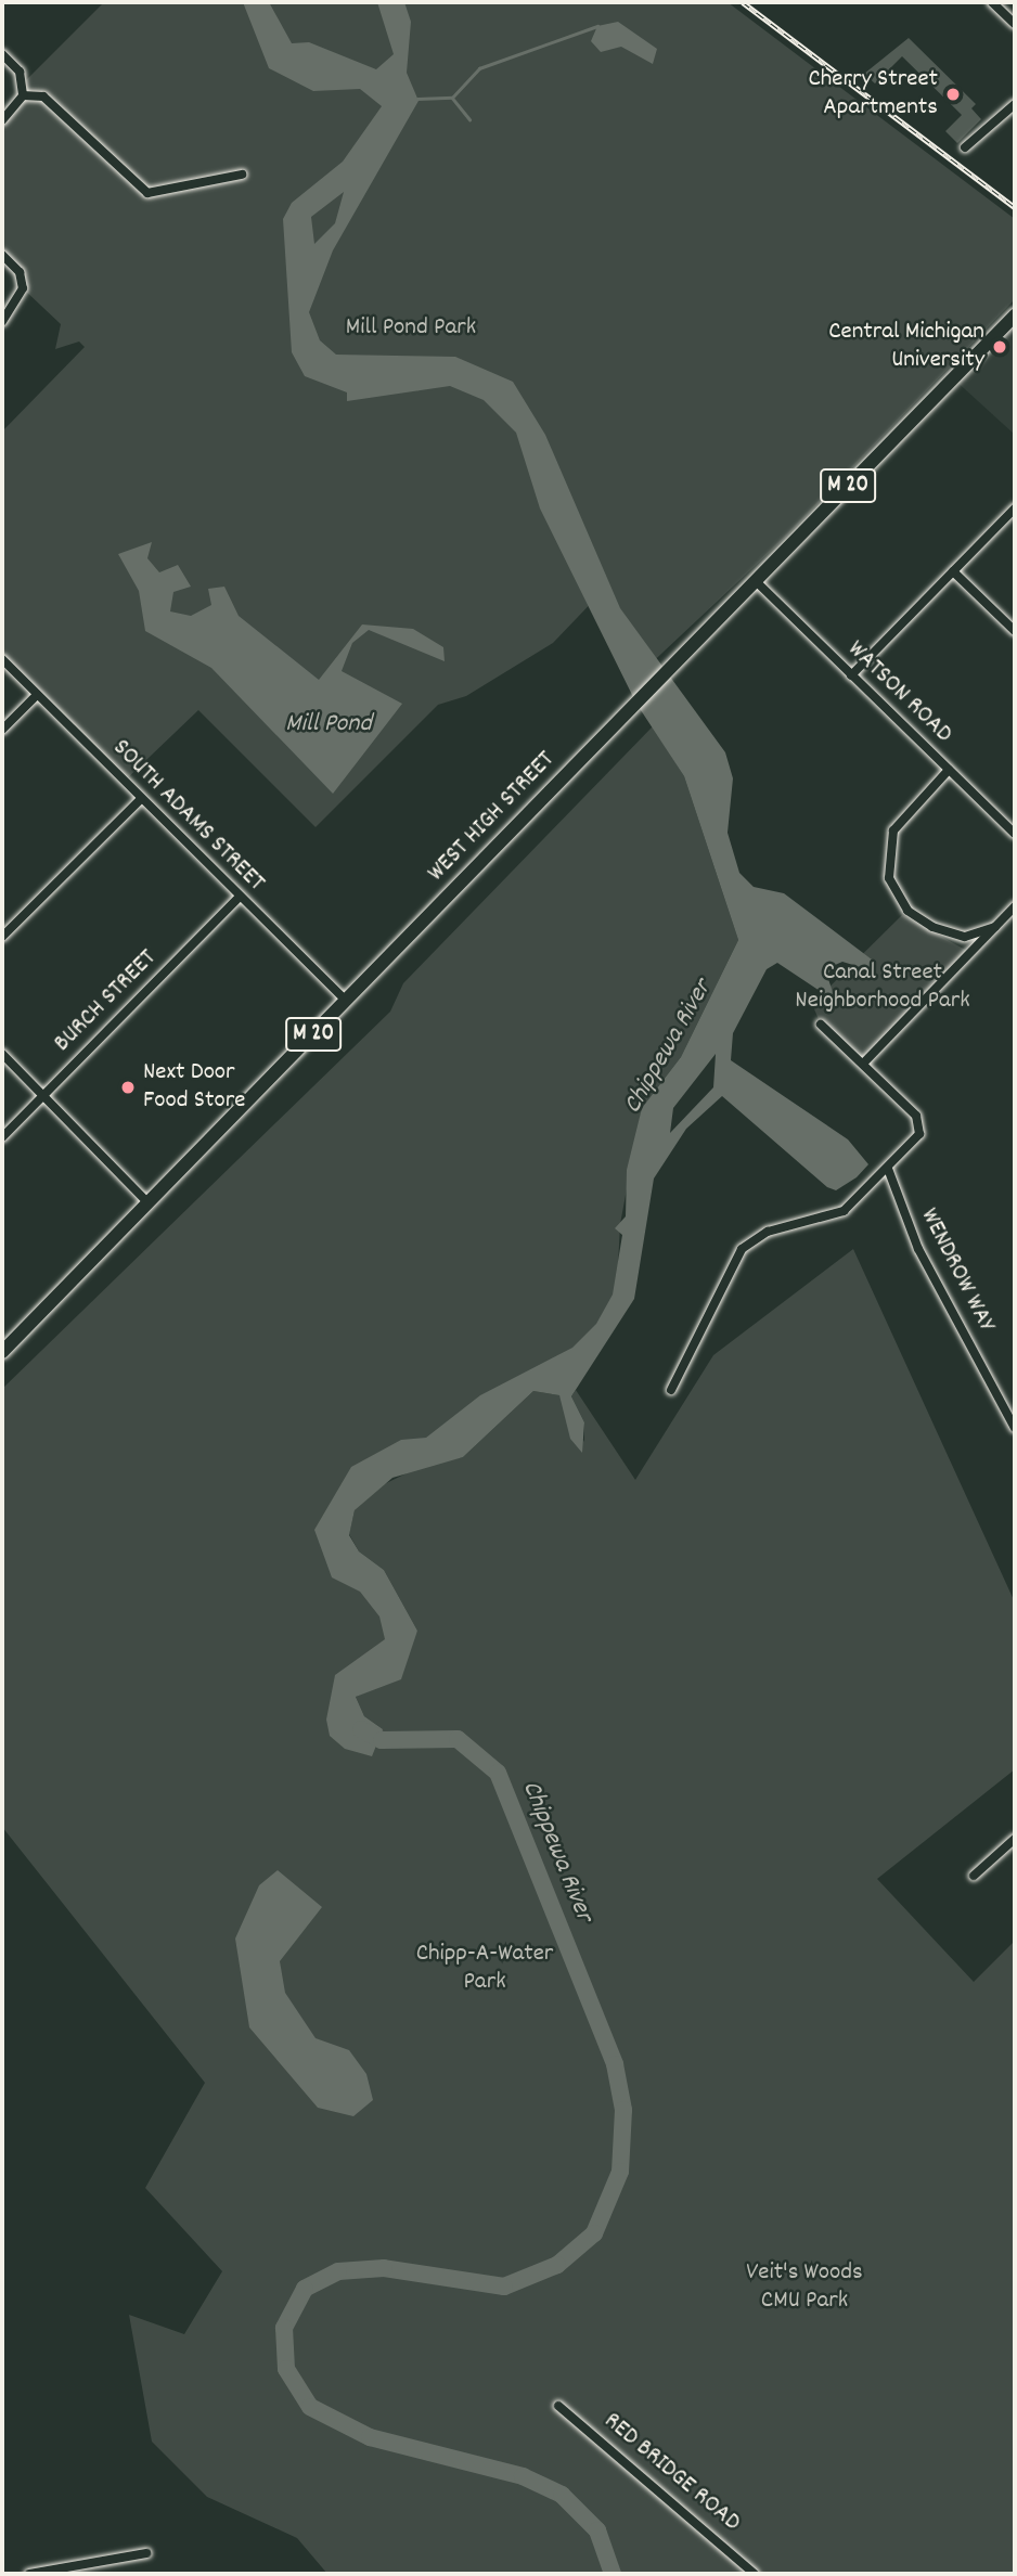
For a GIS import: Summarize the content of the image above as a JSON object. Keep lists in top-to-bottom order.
{
  "streets": {
    "main road": ["M 20", "WEST HIGH STREET"],
    "street": [
      "WATSON ROAD",
      "SOUTH ADAMS STREET",
      "BURCH STREET",
      "WENDROW WAY",
      "RED BRIDGE ROAD"
    ]
  },
  "crossings": [
    ["WATSON ROAD", "WEST HIGH STREET"],
    ["SOUTH ADAMS STREET", "WEST HIGH STREET"],
    ["SOUTH ADAMS STREET", "BURCH STREET"]
  ],
  "water": ["Mill Pond", "Chippewa River"],
  "parks": [
    "Mill Pond Park",
    "Canal Street Neighborhood Park",
    "Chipp-A-Water Park",
    "Veit's Woods CMU Park"
  ],
  "places": ["Cherry Street Apartments", "Central Michigan University", "Next Door Food Store"]
}
